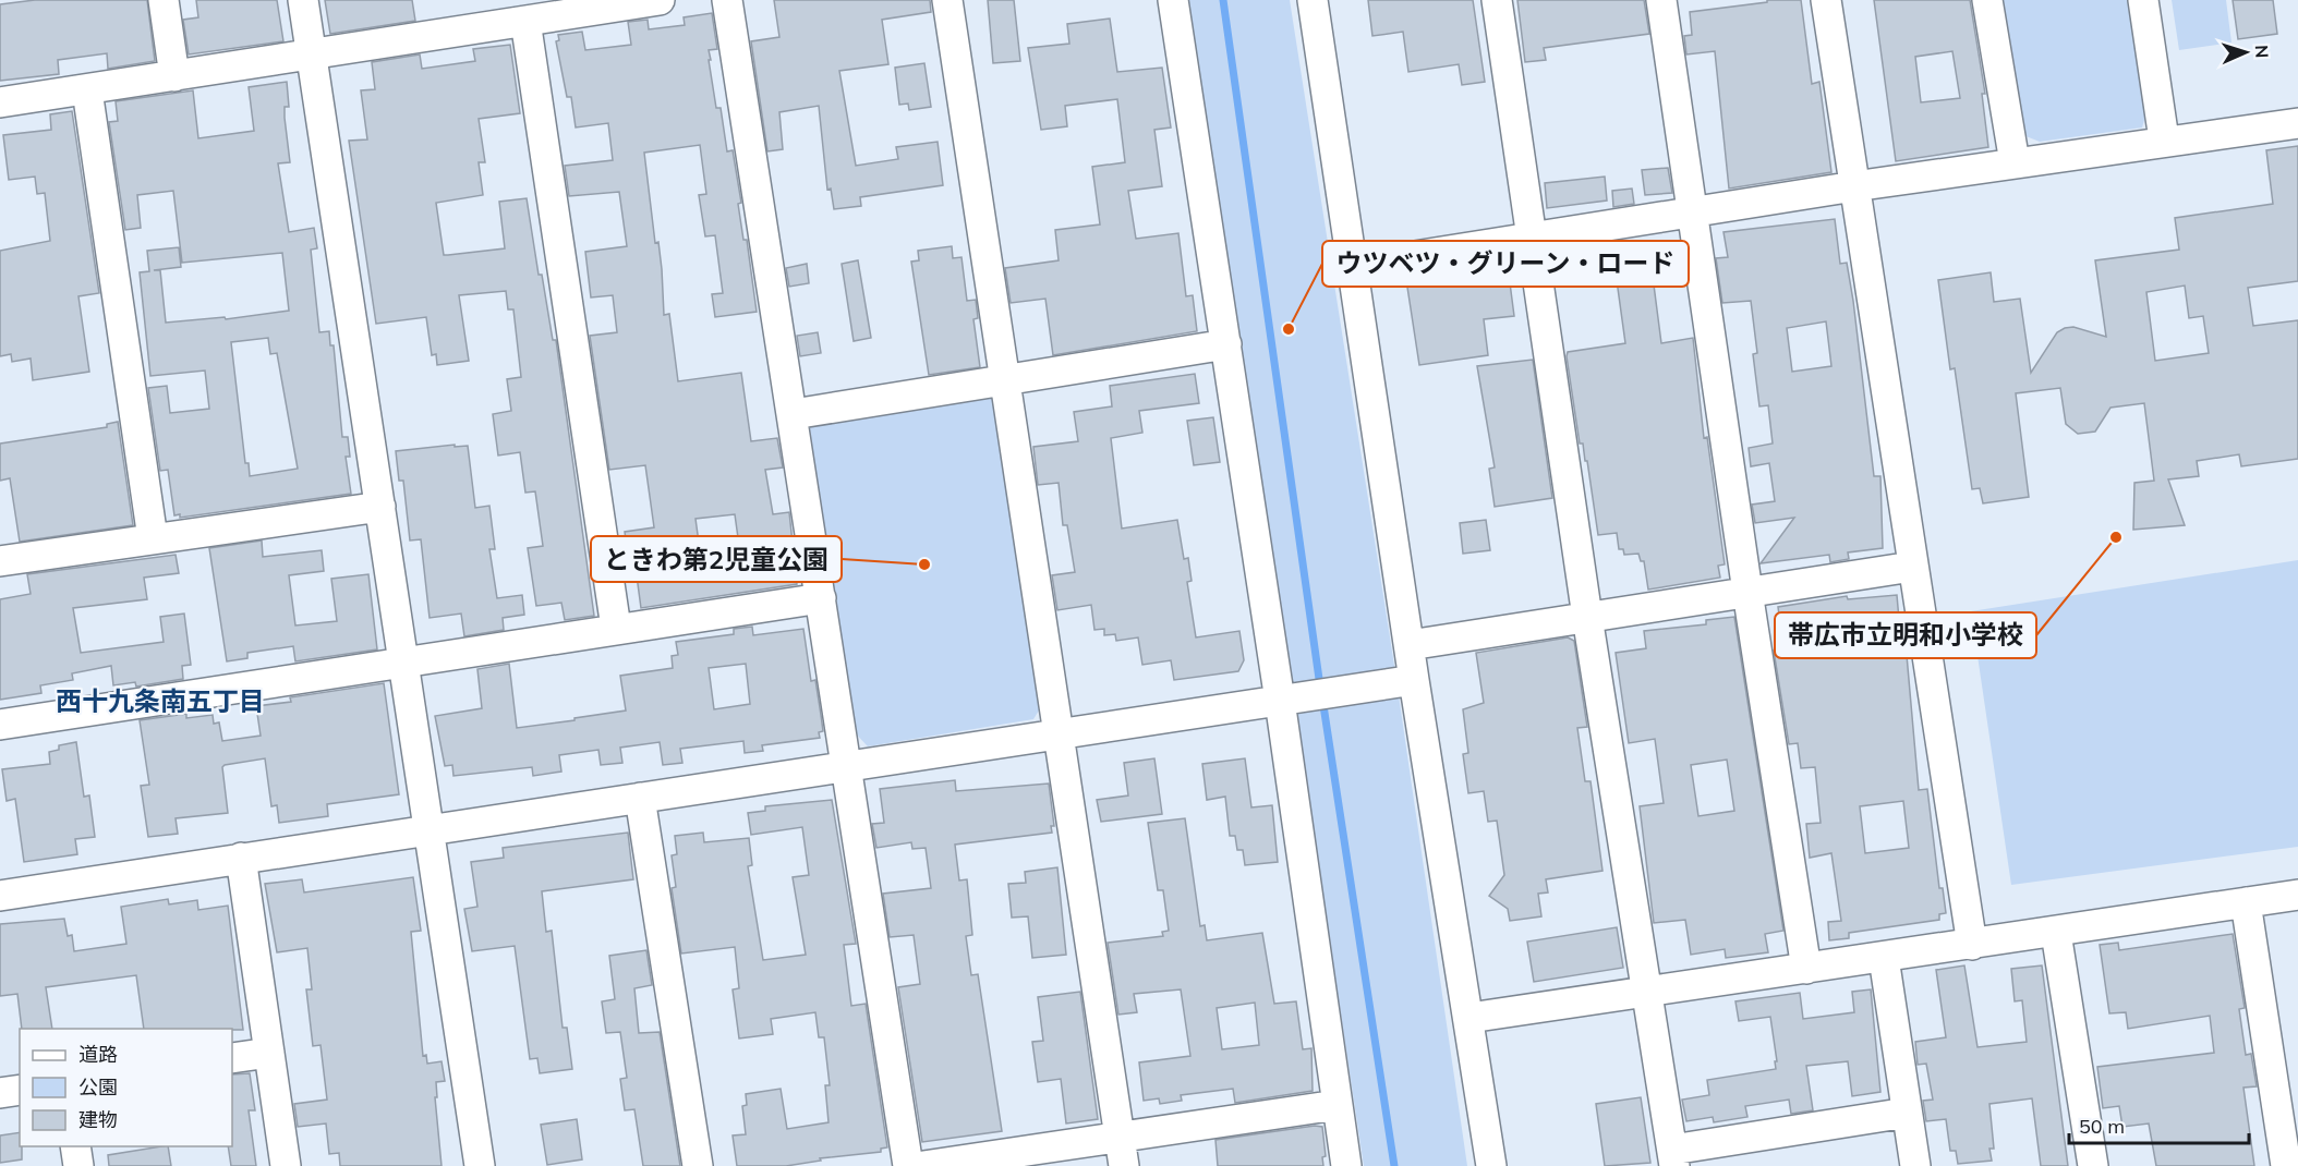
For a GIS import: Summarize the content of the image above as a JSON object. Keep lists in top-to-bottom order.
{
  "districts": ["西十九条南五丁目"],
  "places": ["ウツベツ・グリーン・ロード", "帯広市立明和小学校", "ときわ第2児童公園"],
  "legend": ["道路", "公園", "建物"],
  "scale_bar": "50 m",
  "north": "right"
}
